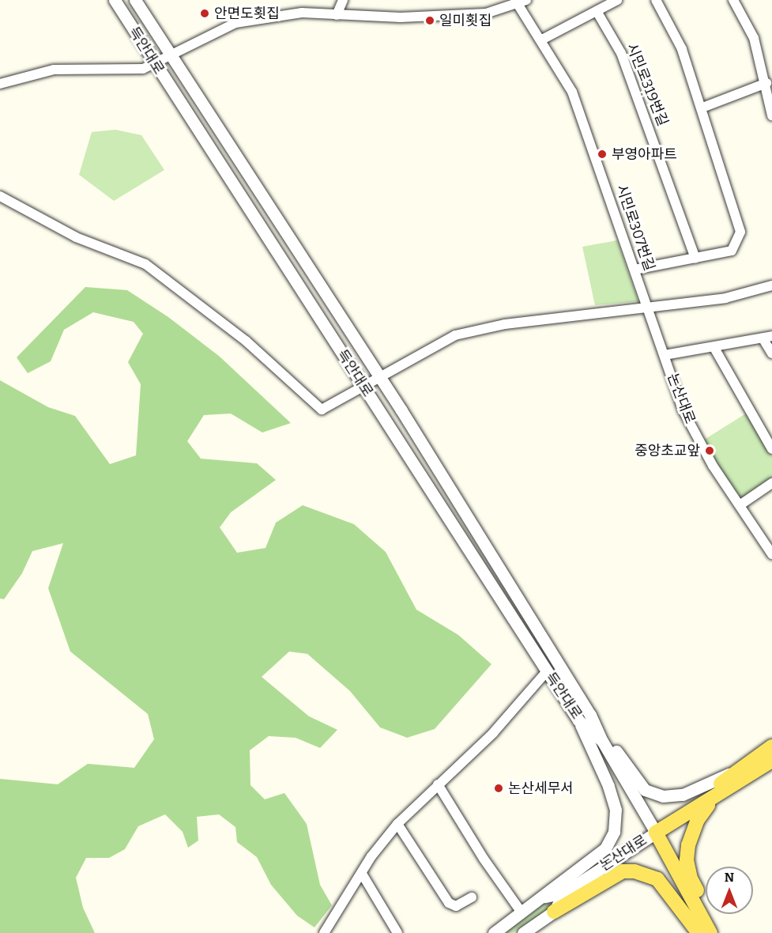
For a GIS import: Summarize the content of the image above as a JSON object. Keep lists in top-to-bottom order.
{
  "streets": {
    "main road": ["득안대로", "논산대로"],
    "street": ["시민로319번길", "시민로307번길"]
  },
  "crossings": [
    ["득안대로", "논산대로"],
    ["시민로307번길", "논산대로"]
  ],
  "places": [
    "안면도횟집",
    "일미횟집",
    "부영아파트",
    "중앙초교앞",
    "논산세무서"
  ],
  "north": "top"
}
